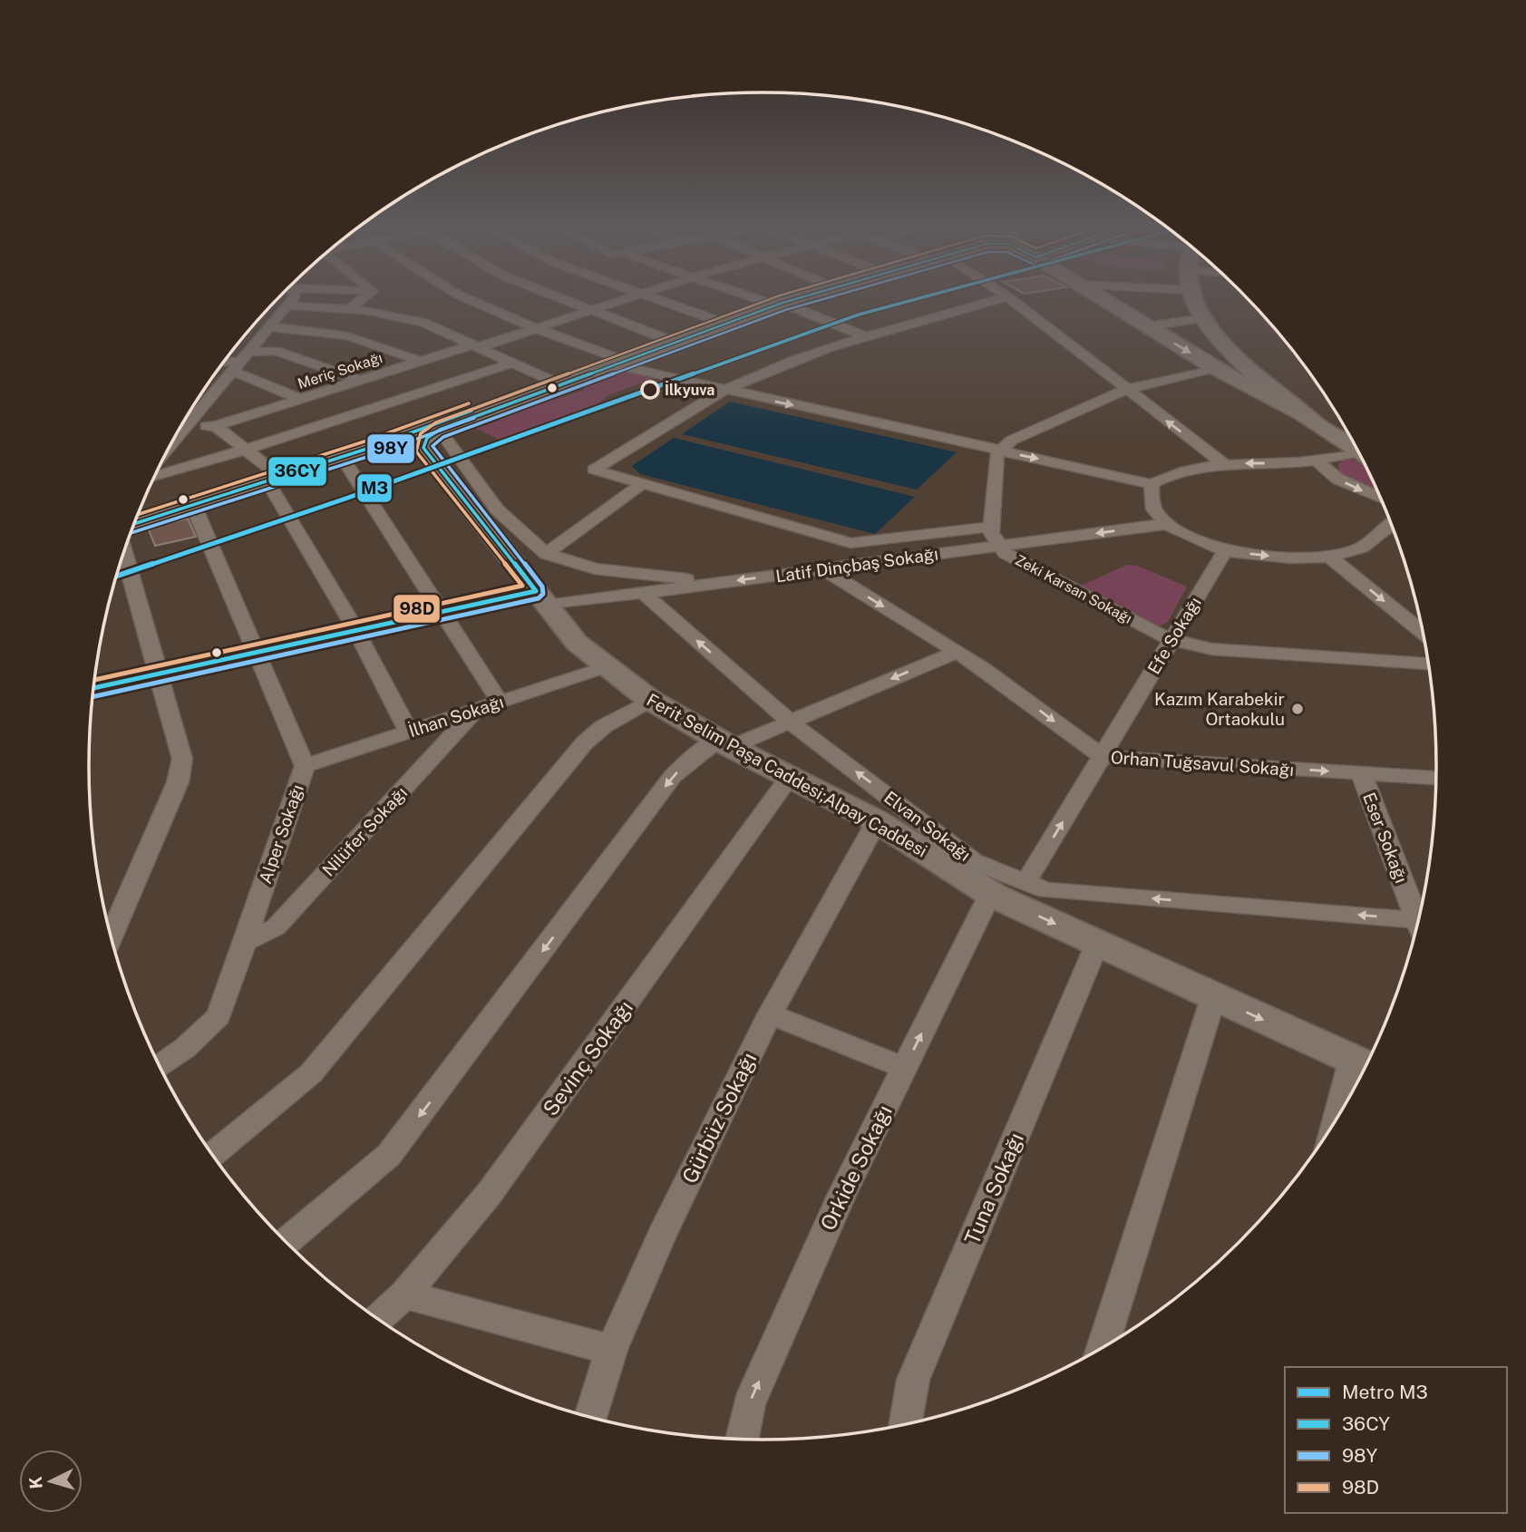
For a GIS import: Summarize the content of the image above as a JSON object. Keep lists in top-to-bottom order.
{
  "streets": {
    "main road": ["Ferit Selim Paşa Caddesi;Alpay Caddesi"],
    "street": [
      "Meriç Sokağı",
      "Latif Dinçbaş Sokağı",
      "Zeki Karsan Sokağı",
      "Efe Sokağı",
      "İlhan Sokağı",
      "Orhan Tuğsavul Sokağı",
      "Elvan Sokağı",
      "Nilüfer Sokağı",
      "Alper Sokağı",
      "Eser Sokağı",
      "Sevinç Sokağı",
      "Gürbüz Sokağı",
      "Orkide Sokağı",
      "Tuna Sokağı"
    ]
  },
  "crossings": [
    ["Latif Dinçbaş Sokağı", "Zeki Karsan Sokağı"],
    ["Latif Dinçbaş Sokağı", "Orhan Tuğsavul Sokağı"],
    ["Latif Dinçbaş Sokağı", "Ferit Selim Paşa Caddesi;Alpay Caddesi"],
    ["Latif Dinçbaş Sokağı", "Elvan Sokağı"],
    ["Zeki Karsan Sokağı", "Efe Sokağı"],
    ["Efe Sokağı", "Orhan Tuğsavul Sokağı"],
    ["Efe Sokağı", "Elvan Sokağı"],
    ["İlhan Sokağı", "Ferit Selim Paşa Caddesi;Alpay Caddesi"],
    ["İlhan Sokağı", "Nilüfer Sokağı"],
    ["İlhan Sokağı", "Alper Sokağı"],
    ["Orhan Tuğsavul Sokağı", "Eser Sokağı"],
    ["Ferit Selim Paşa Caddesi;Alpay Caddesi", "Sevinç Sokağı"],
    ["Ferit Selim Paşa Caddesi;Alpay Caddesi", "Gürbüz Sokağı"],
    ["Ferit Selim Paşa Caddesi;Alpay Caddesi", "Orkide Sokağı"],
    ["Ferit Selim Paşa Caddesi;Alpay Caddesi", "Tuna Sokağı"],
    ["Nilüfer Sokağı", "Alper Sokağı"]
  ],
  "one_way": ["Efe Sokağı", "Elvan Sokağı", "Orkide Sokağı"],
  "places": ["İlkyuva", "Kazım Karabekir Ortaokulu"],
  "lines": [
    "metro line M3",
    "transit line 36CY",
    "transit line 98Y",
    "transit line 98D"
  ],
  "legend": [
    "Metro M3",
    "36CY",
    "98Y",
    "98D"
  ],
  "north": "left"
}
